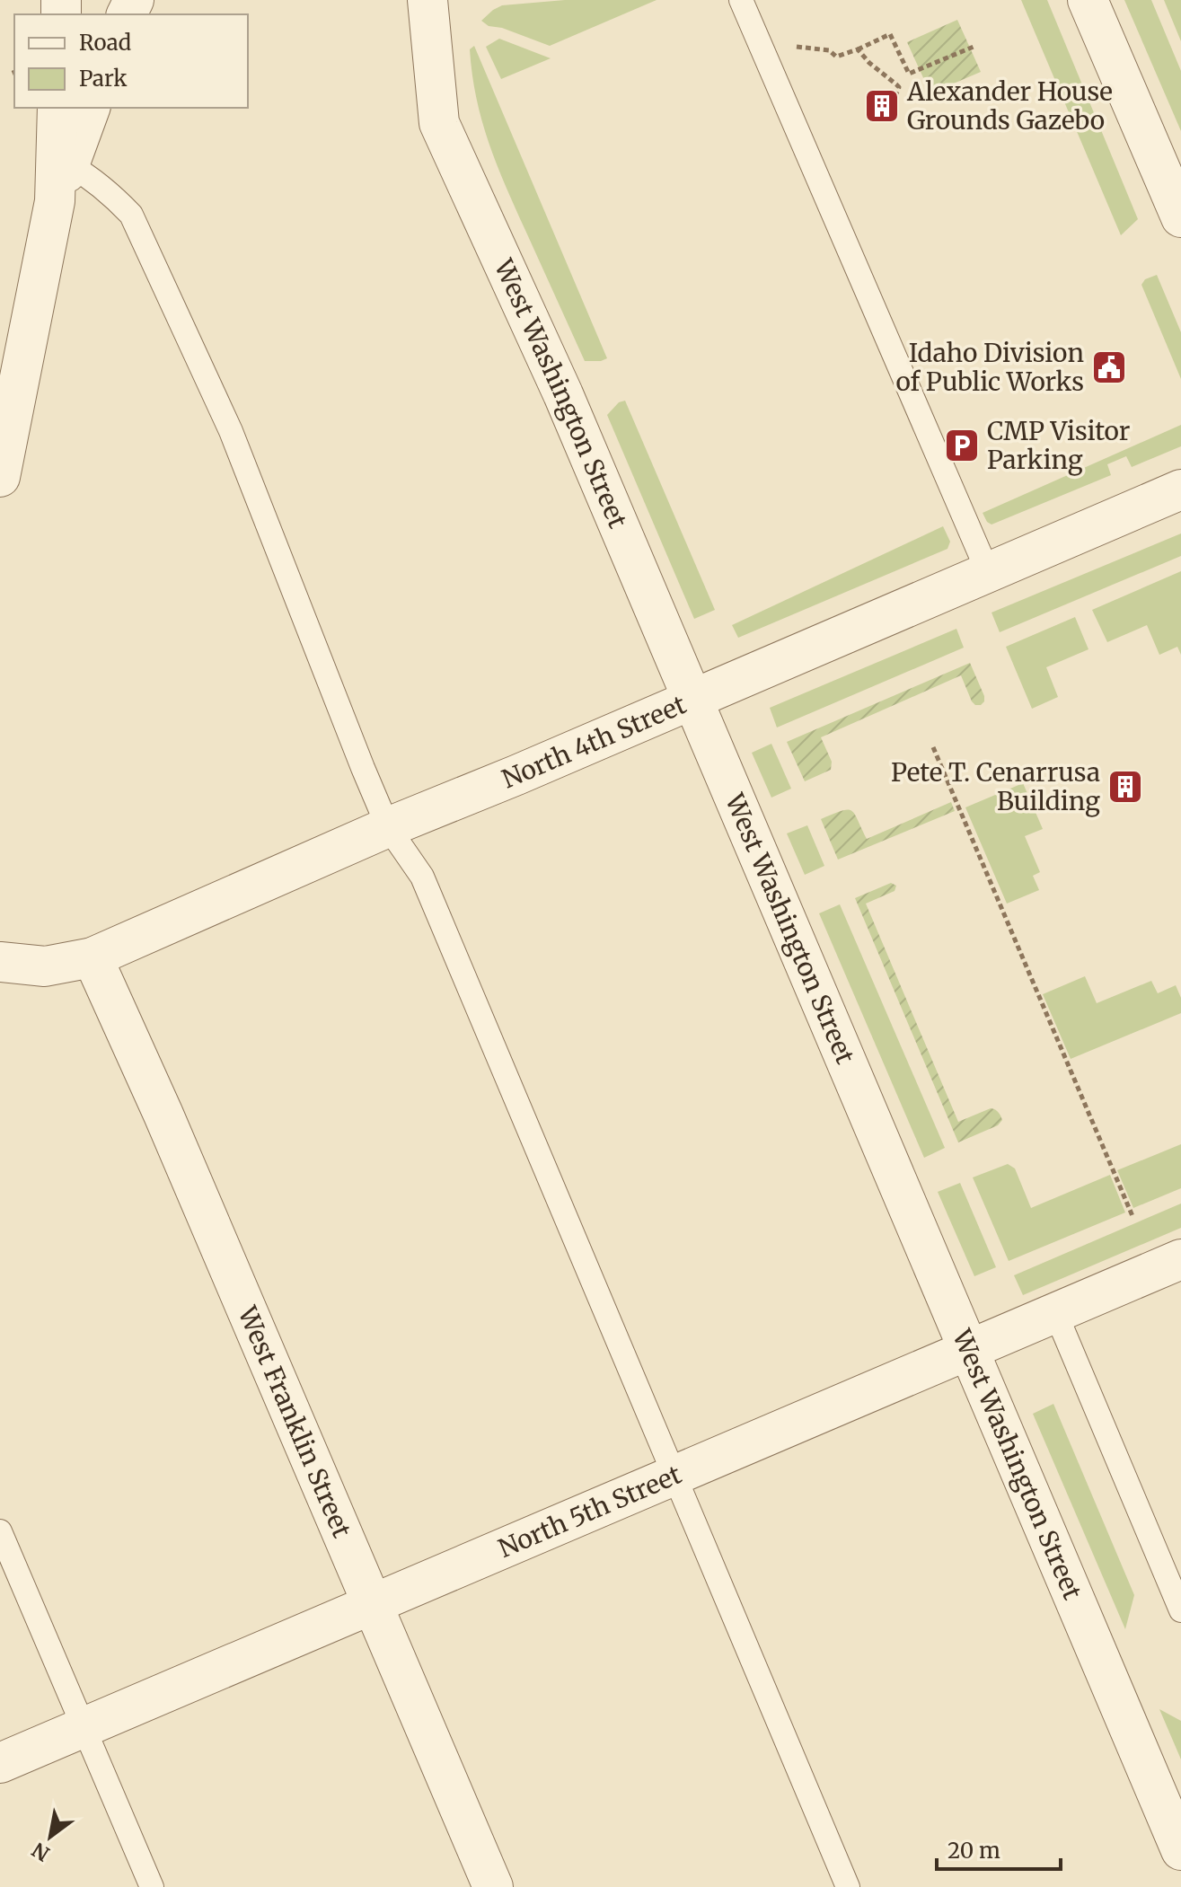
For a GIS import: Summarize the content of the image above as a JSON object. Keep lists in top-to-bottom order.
{
  "streets": {
    "street": [
      "West Washington Street",
      "North 4th Street",
      "West Franklin Street",
      "North 5th Street"
    ]
  },
  "crossings": [
    ["West Washington Street", "North 4th Street"],
    ["West Washington Street", "North 5th Street"],
    ["North 4th Street", "West Franklin Street"],
    ["West Franklin Street", "North 5th Street"]
  ],
  "places": {
    "building": ["Alexander House Grounds Gazebo", "Pete T. Cenarrusa Building"],
    "public building": ["Idaho Division of Public Works"],
    "parking": ["CMP Visitor Parking"]
  },
  "legend": ["Road", "Park"],
  "scale_bar": "20 m",
  "north": "bottom left"
}
